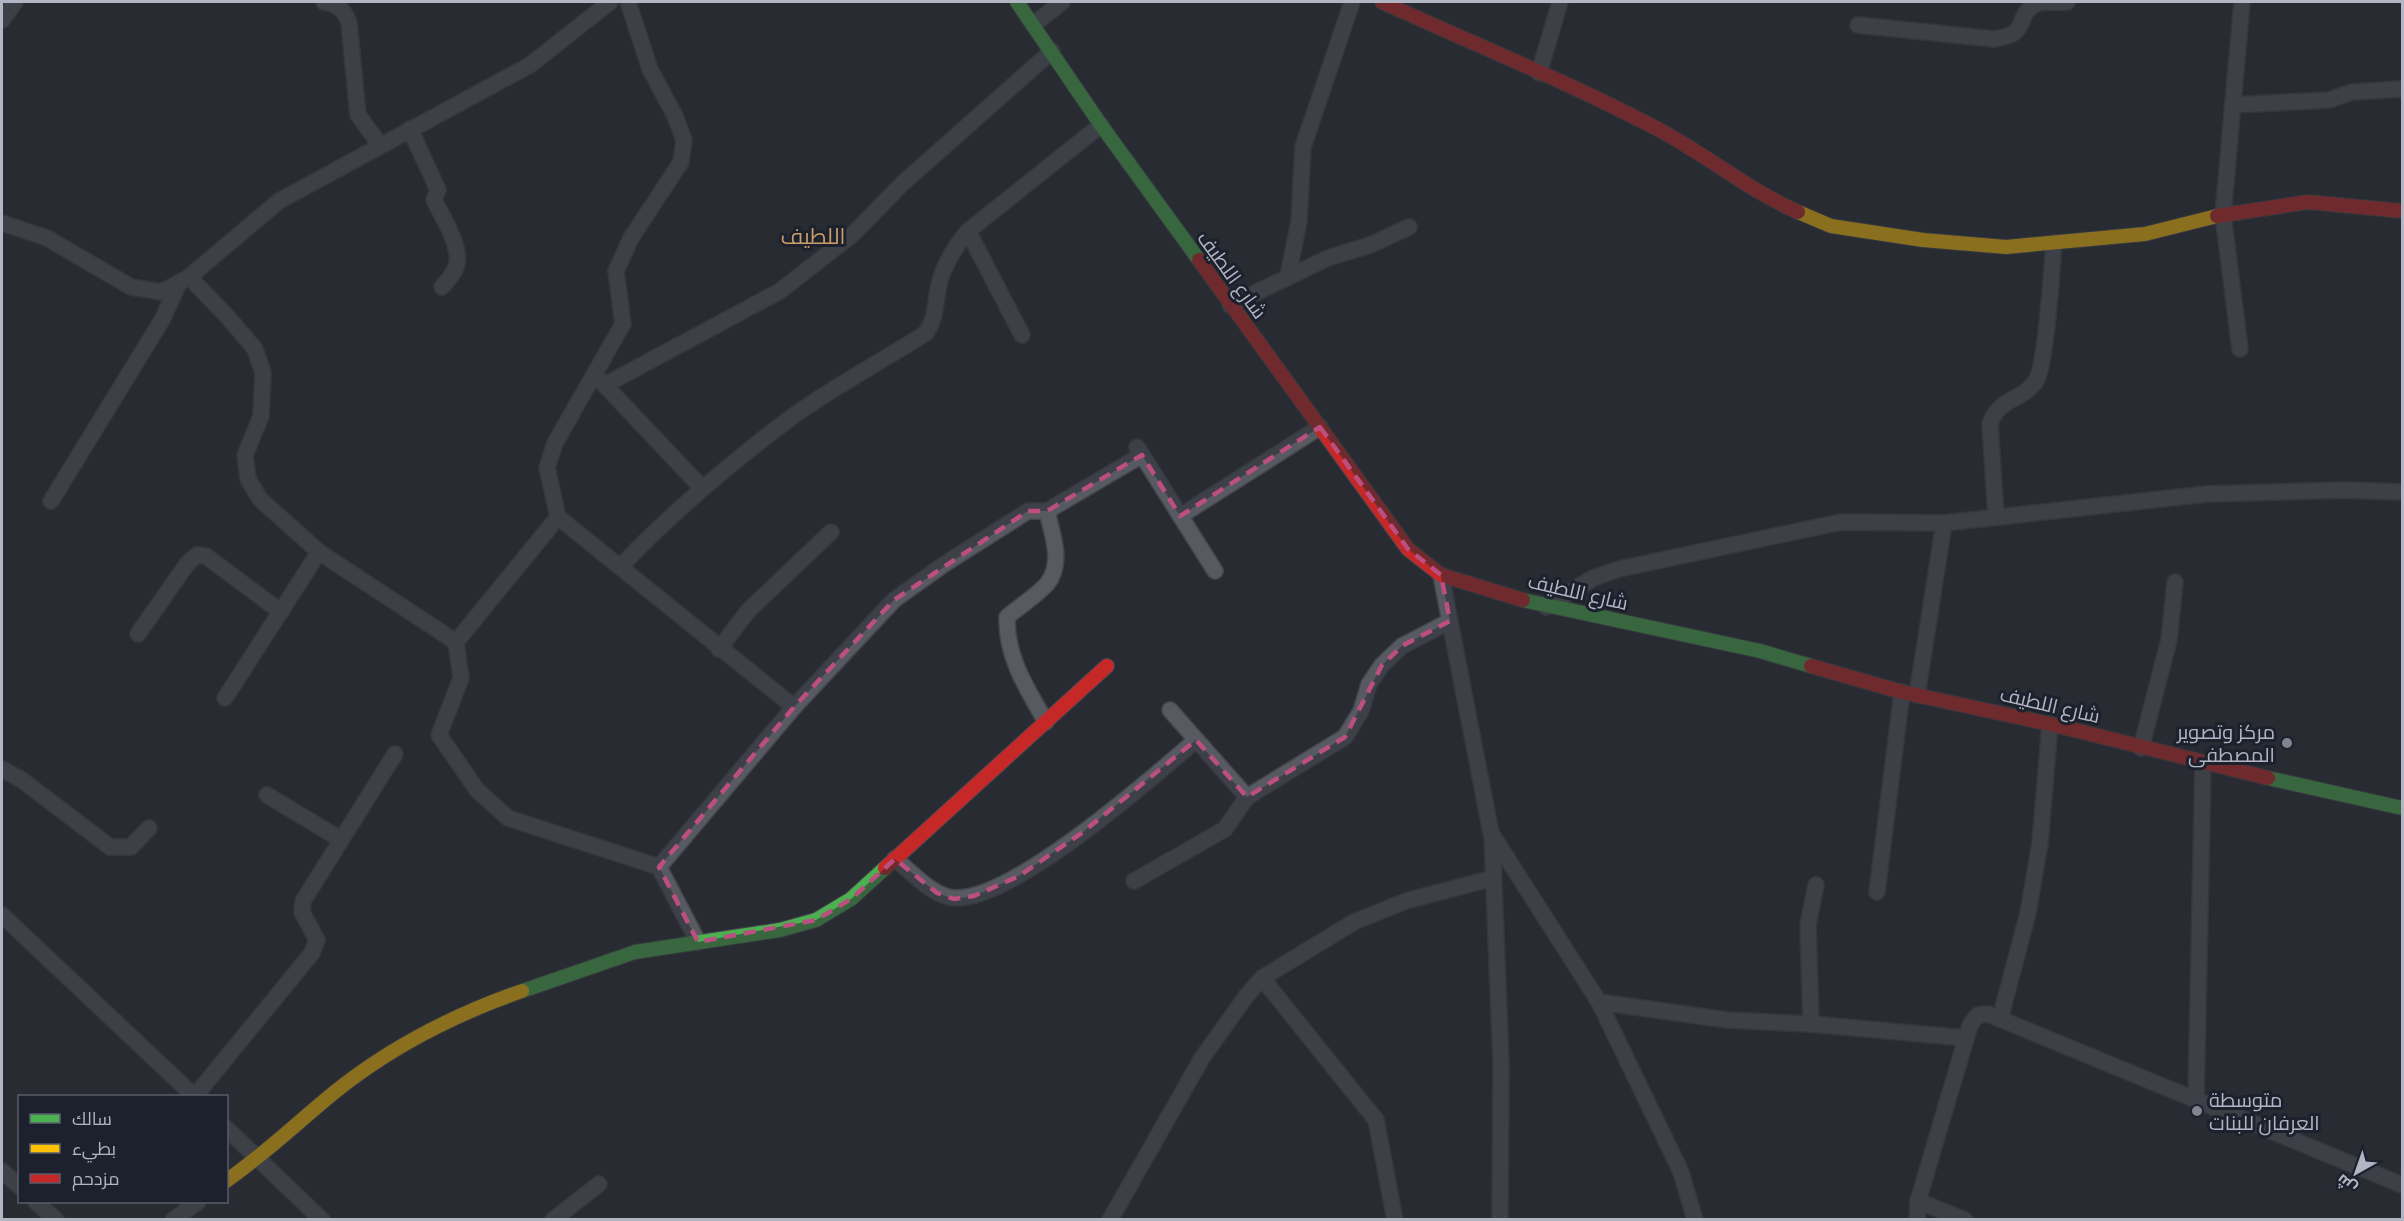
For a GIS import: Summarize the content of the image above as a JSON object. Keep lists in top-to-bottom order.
{
  "streets": {
    "street": ["شارع اللطيف"]
  },
  "districts": ["اللطيف"],
  "places": ["مركز وتصوير المصطفى", "متوسطة العرفان للبنات"],
  "legend": ["سالك", "بطيء", "مزدحم"],
  "north": "bottom left"
}
